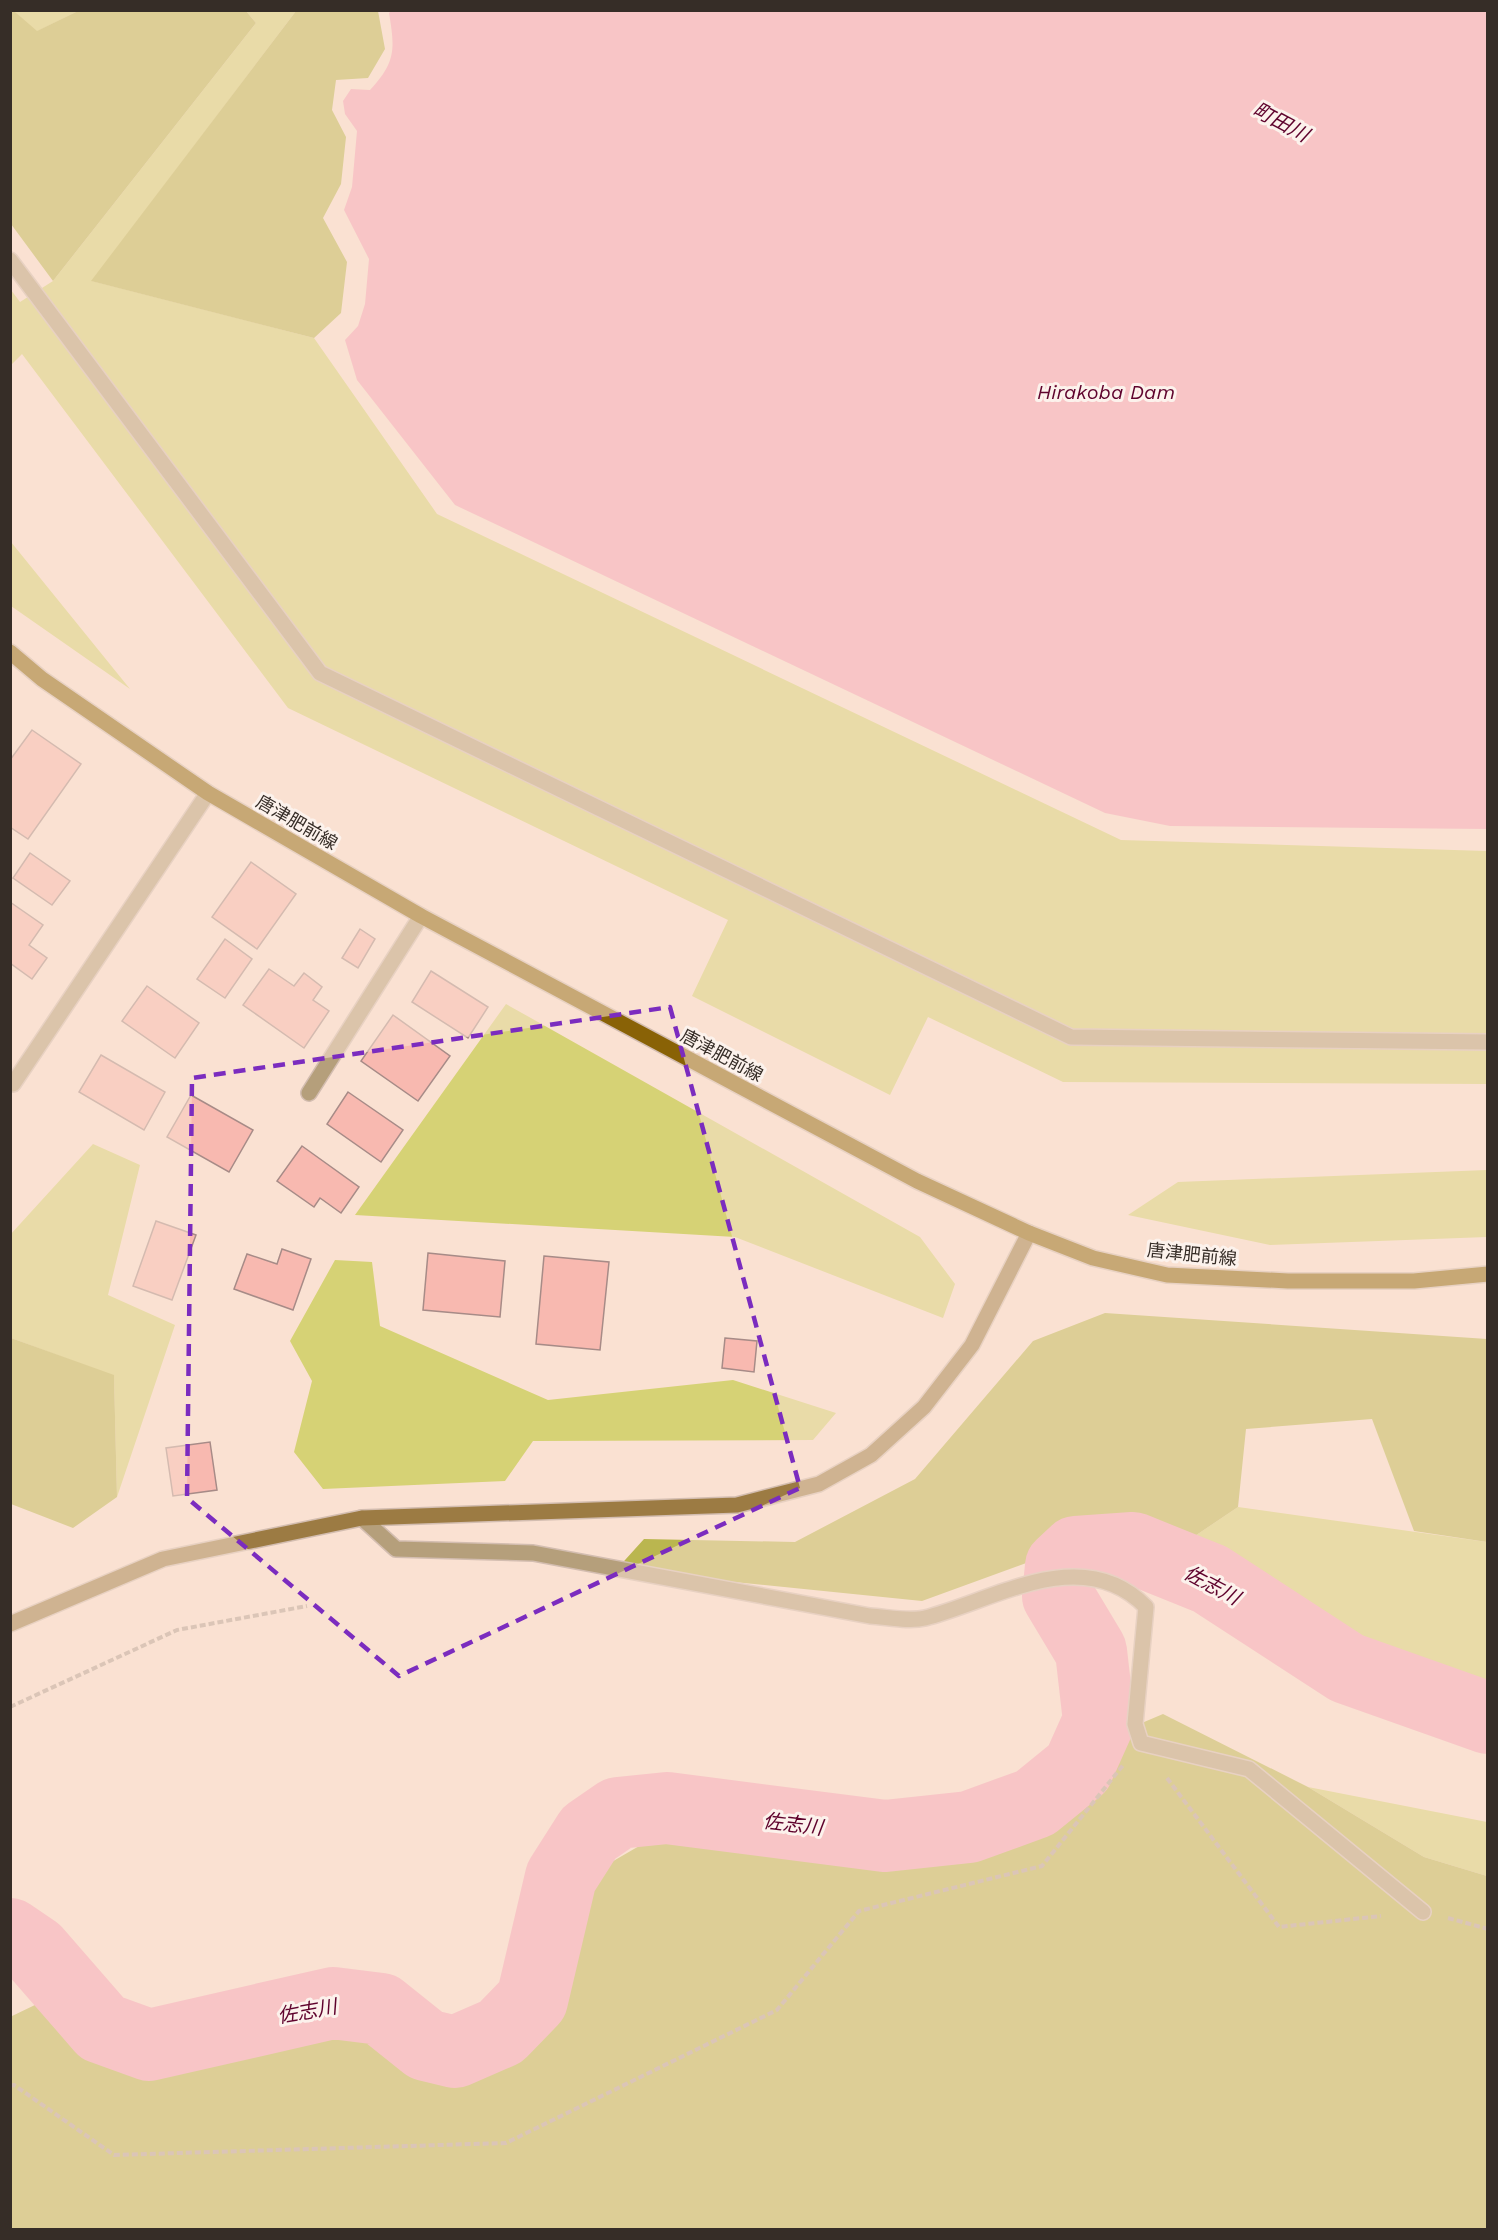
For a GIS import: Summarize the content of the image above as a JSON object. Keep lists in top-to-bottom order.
{
  "streets": {
    "main road": ["唐津肥前線"]
  },
  "water": ["町田川", "Hirakoba Dam", "佐志川"]
}
